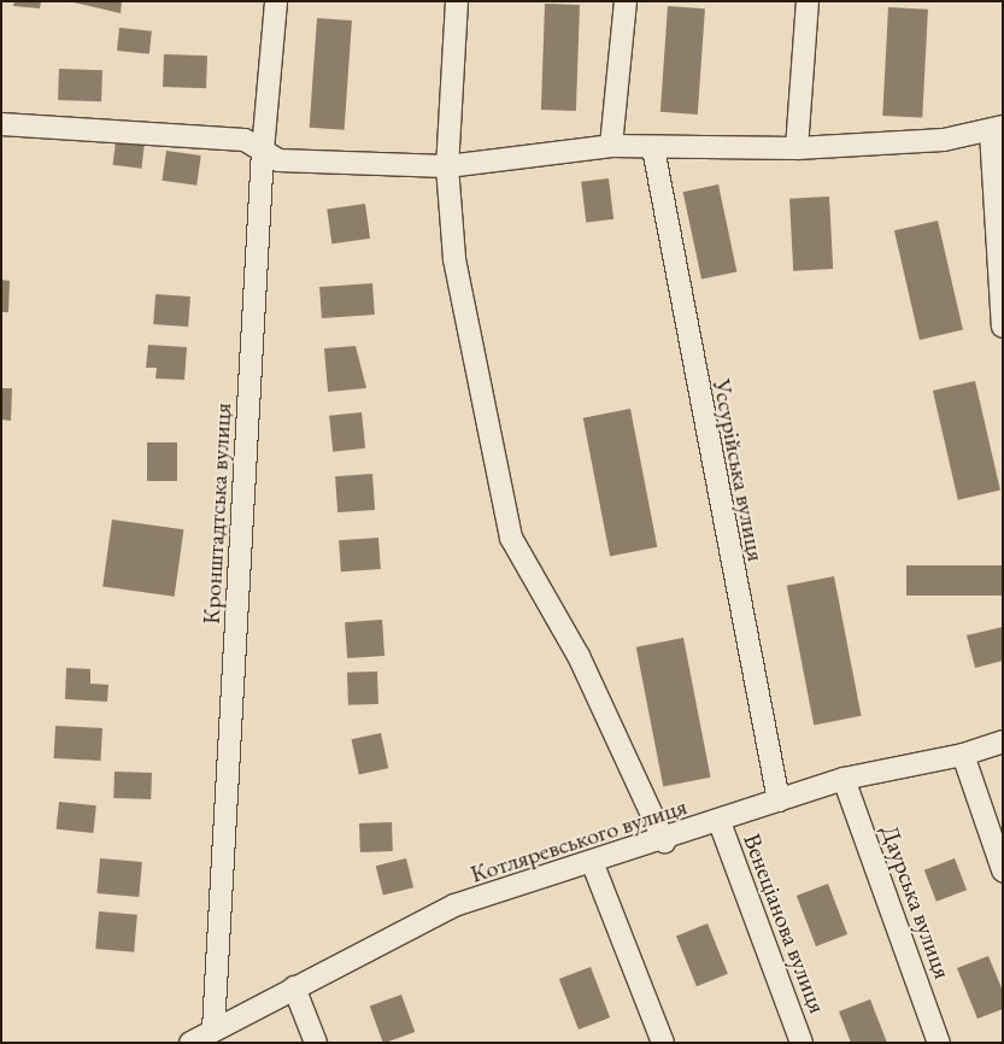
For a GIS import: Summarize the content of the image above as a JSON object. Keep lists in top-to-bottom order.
{
  "streets": {
    "street": [
      "Уссурійська вулиця",
      "Кронштадтська вулиця",
      "Котляревського вулиця",
      "Даурська вулиця",
      "Венеціанова вулиця"
    ]
  },
  "crossings": [
    ["Уссурійська вулиця", "Котляревського вулиця"],
    ["Кронштадтська вулиця", "Котляревського вулиця"],
    ["Котляревського вулиця", "Даурська вулиця"],
    ["Котляревського вулиця", "Венеціанова вулиця"]
  ]
}
